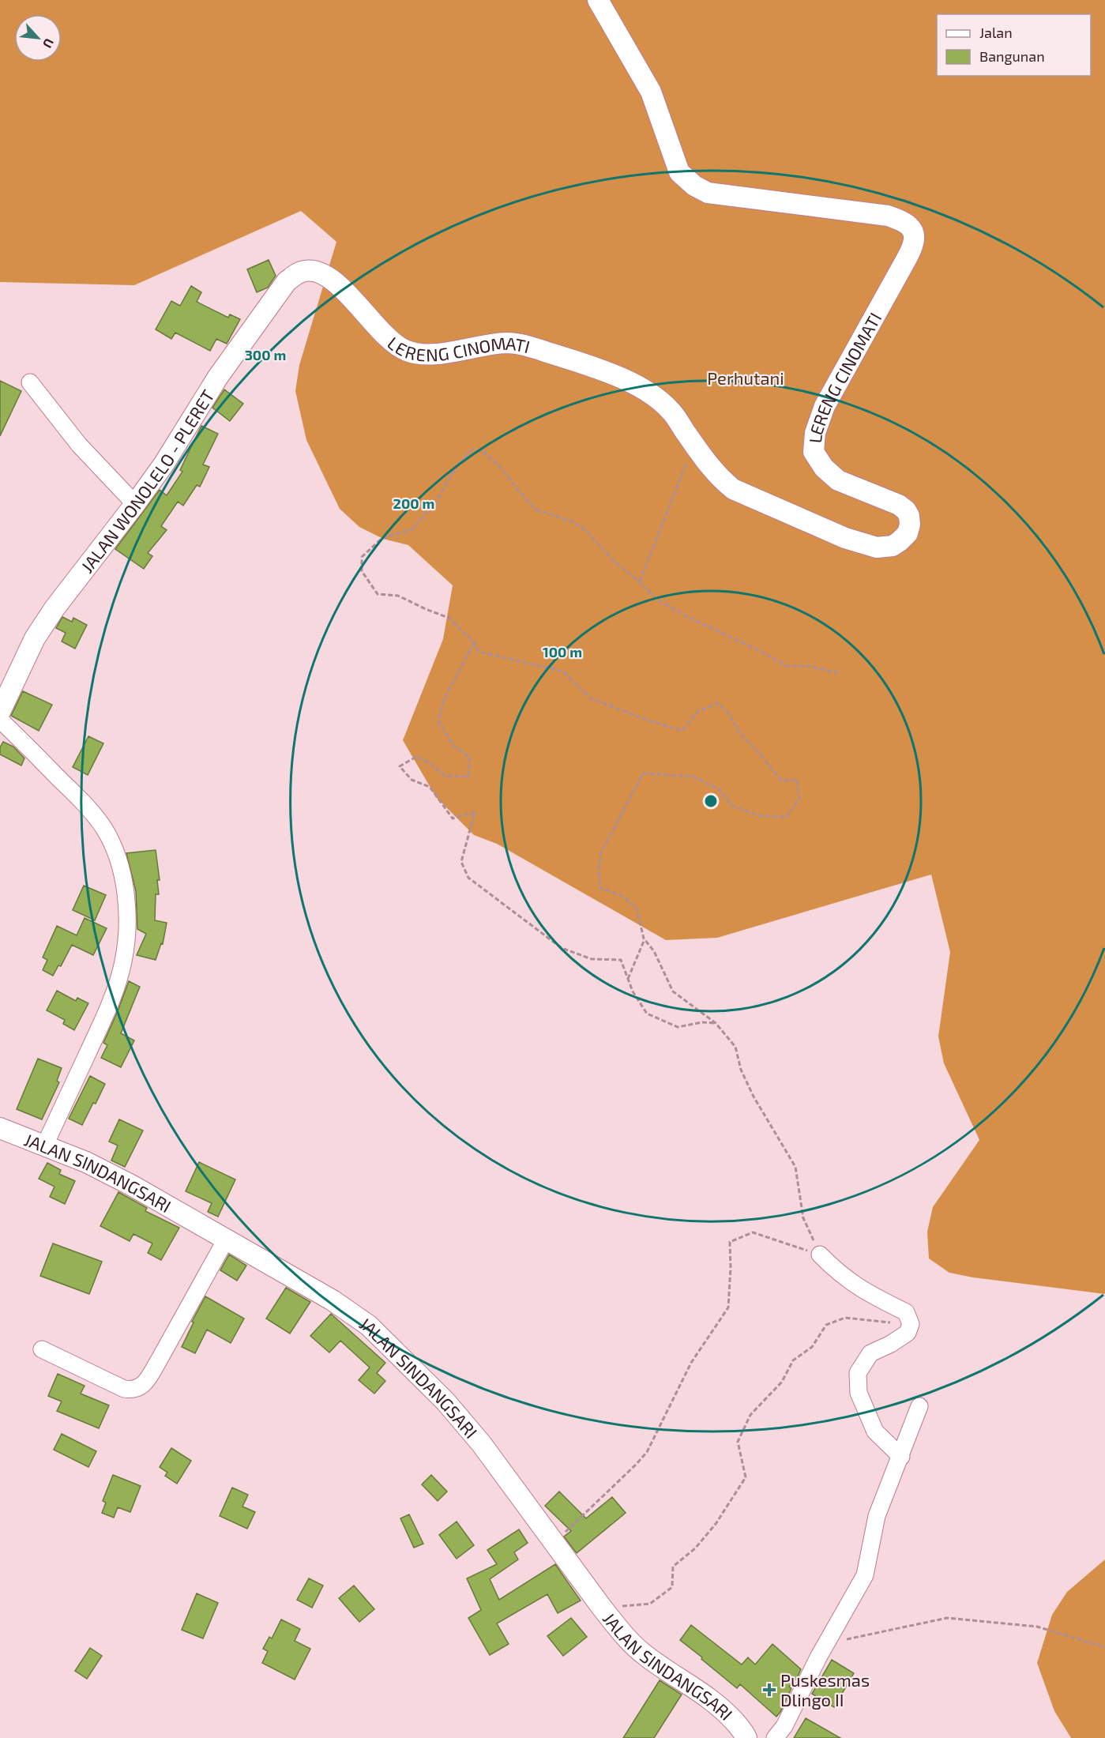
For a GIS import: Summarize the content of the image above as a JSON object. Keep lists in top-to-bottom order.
{
  "streets": {
    "main road": ["LERENG CINOMATI", "JALAN WONOLELO - PLERET", "JALAN SINDANGSARI"]
  },
  "crossings": [
    ["LERENG CINOMATI", "JALAN WONOLELO - PLERET"]
  ],
  "parks": ["Perhutani"],
  "places": {
    "health": ["Puskesmas Dlingo II"]
  },
  "legend": ["Jalan", "Bangunan"],
  "north": "bottom right",
  "rings": ["300 m", "200 m", "100 m"]
}
